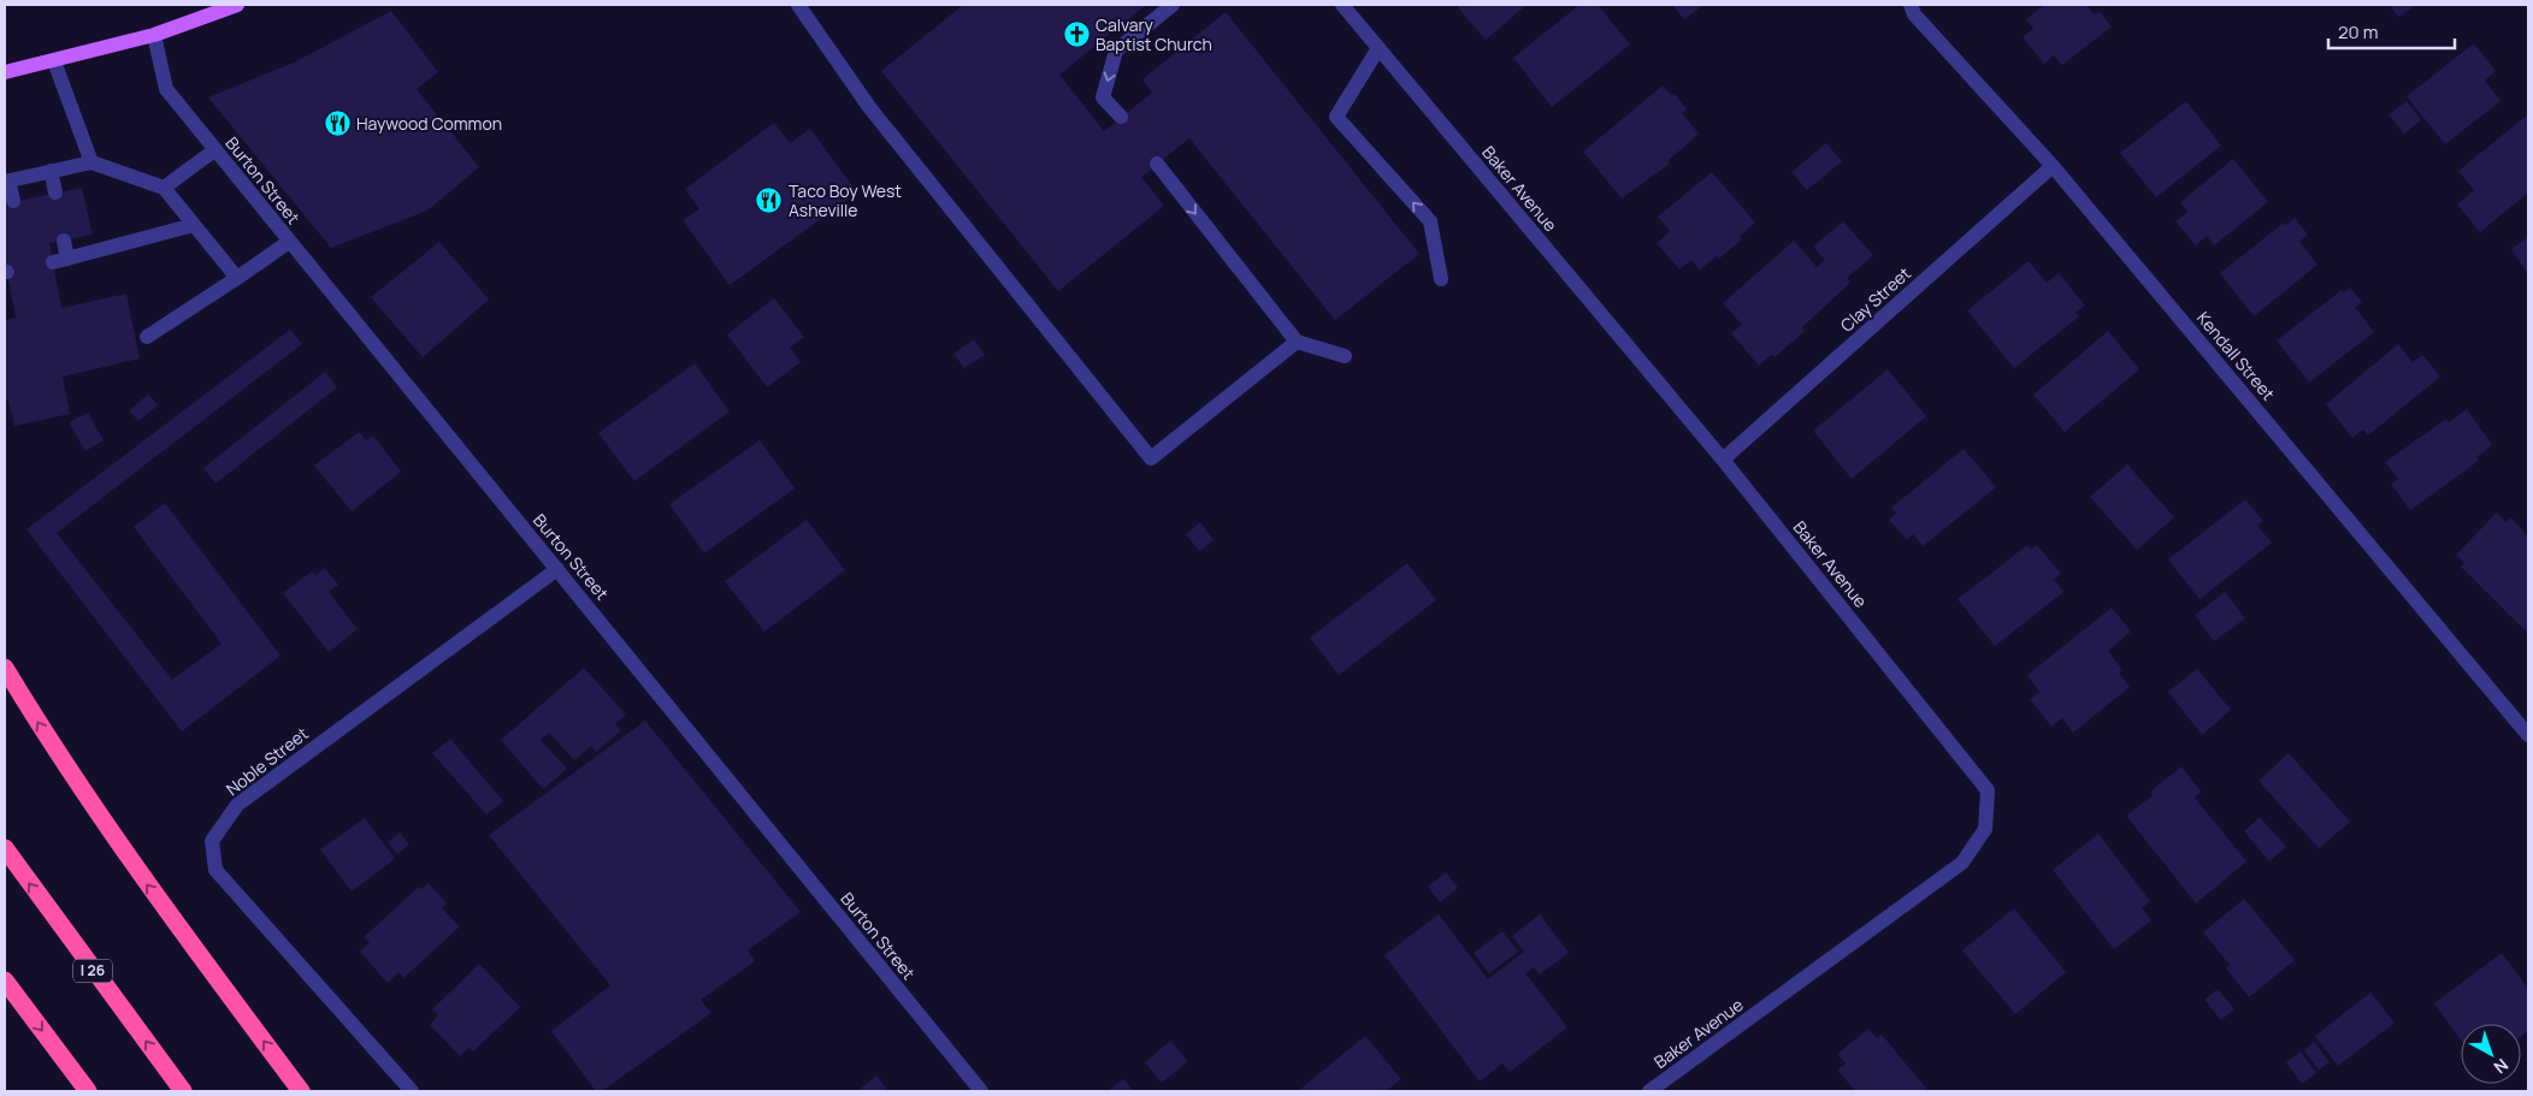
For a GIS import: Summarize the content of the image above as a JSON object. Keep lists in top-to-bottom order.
{
  "streets": {
    "highway": ["I 26"],
    "street": [
      "Burton Street",
      "Baker Avenue",
      "Clay Street",
      "Kendall Street",
      "Noble Street"
    ]
  },
  "crossings": [
    ["Burton Street", "Noble Street"],
    ["Baker Avenue", "Clay Street"],
    ["Clay Street", "Kendall Street"]
  ],
  "places": {
    "church": ["Calvary Baptist Church"],
    "restaurant": ["Haywood Common", "Taco Boy West Asheville"]
  },
  "scale_bar": "20 m",
  "north": "bottom right"
}
